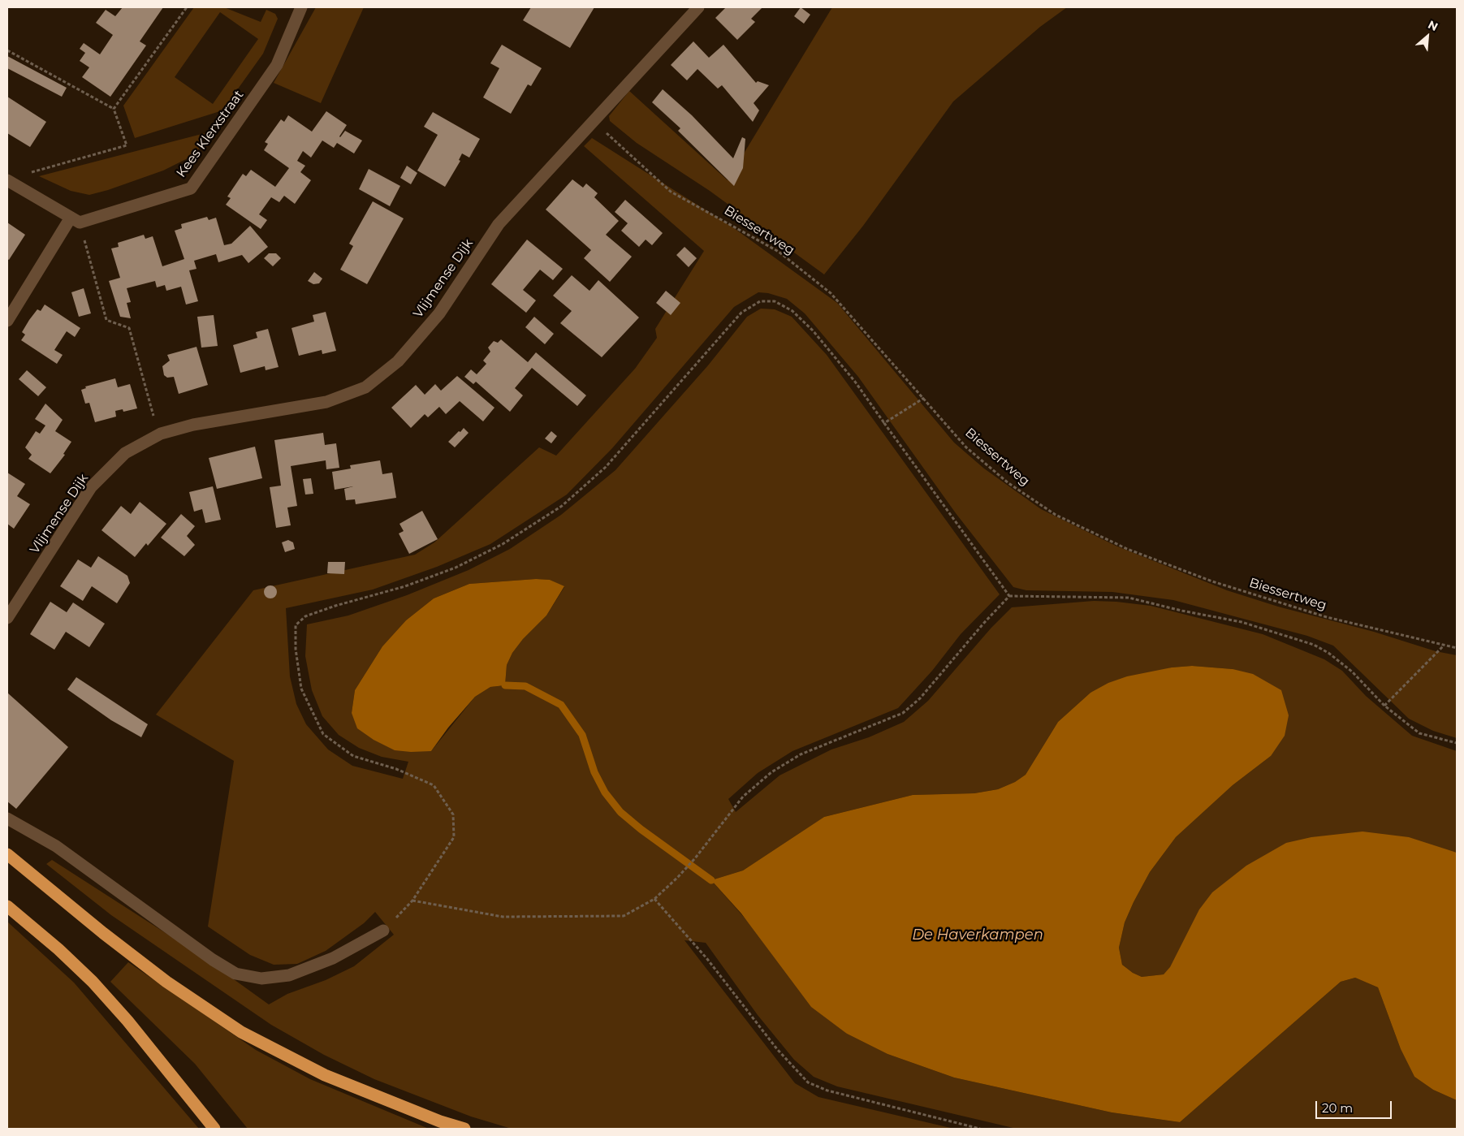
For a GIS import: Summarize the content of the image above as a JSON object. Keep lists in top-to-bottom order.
{
  "streets": {
    "street": ["Kees Klerxstraat", "Vlijmense Dijk"],
    "path": ["Biessertweg"]
  },
  "crossings": [
    ["Biessertweg", "Vlijmense Dijk"]
  ],
  "water": ["De Haverkampen"],
  "scale_bar": "20 m",
  "north": "top right"
}
